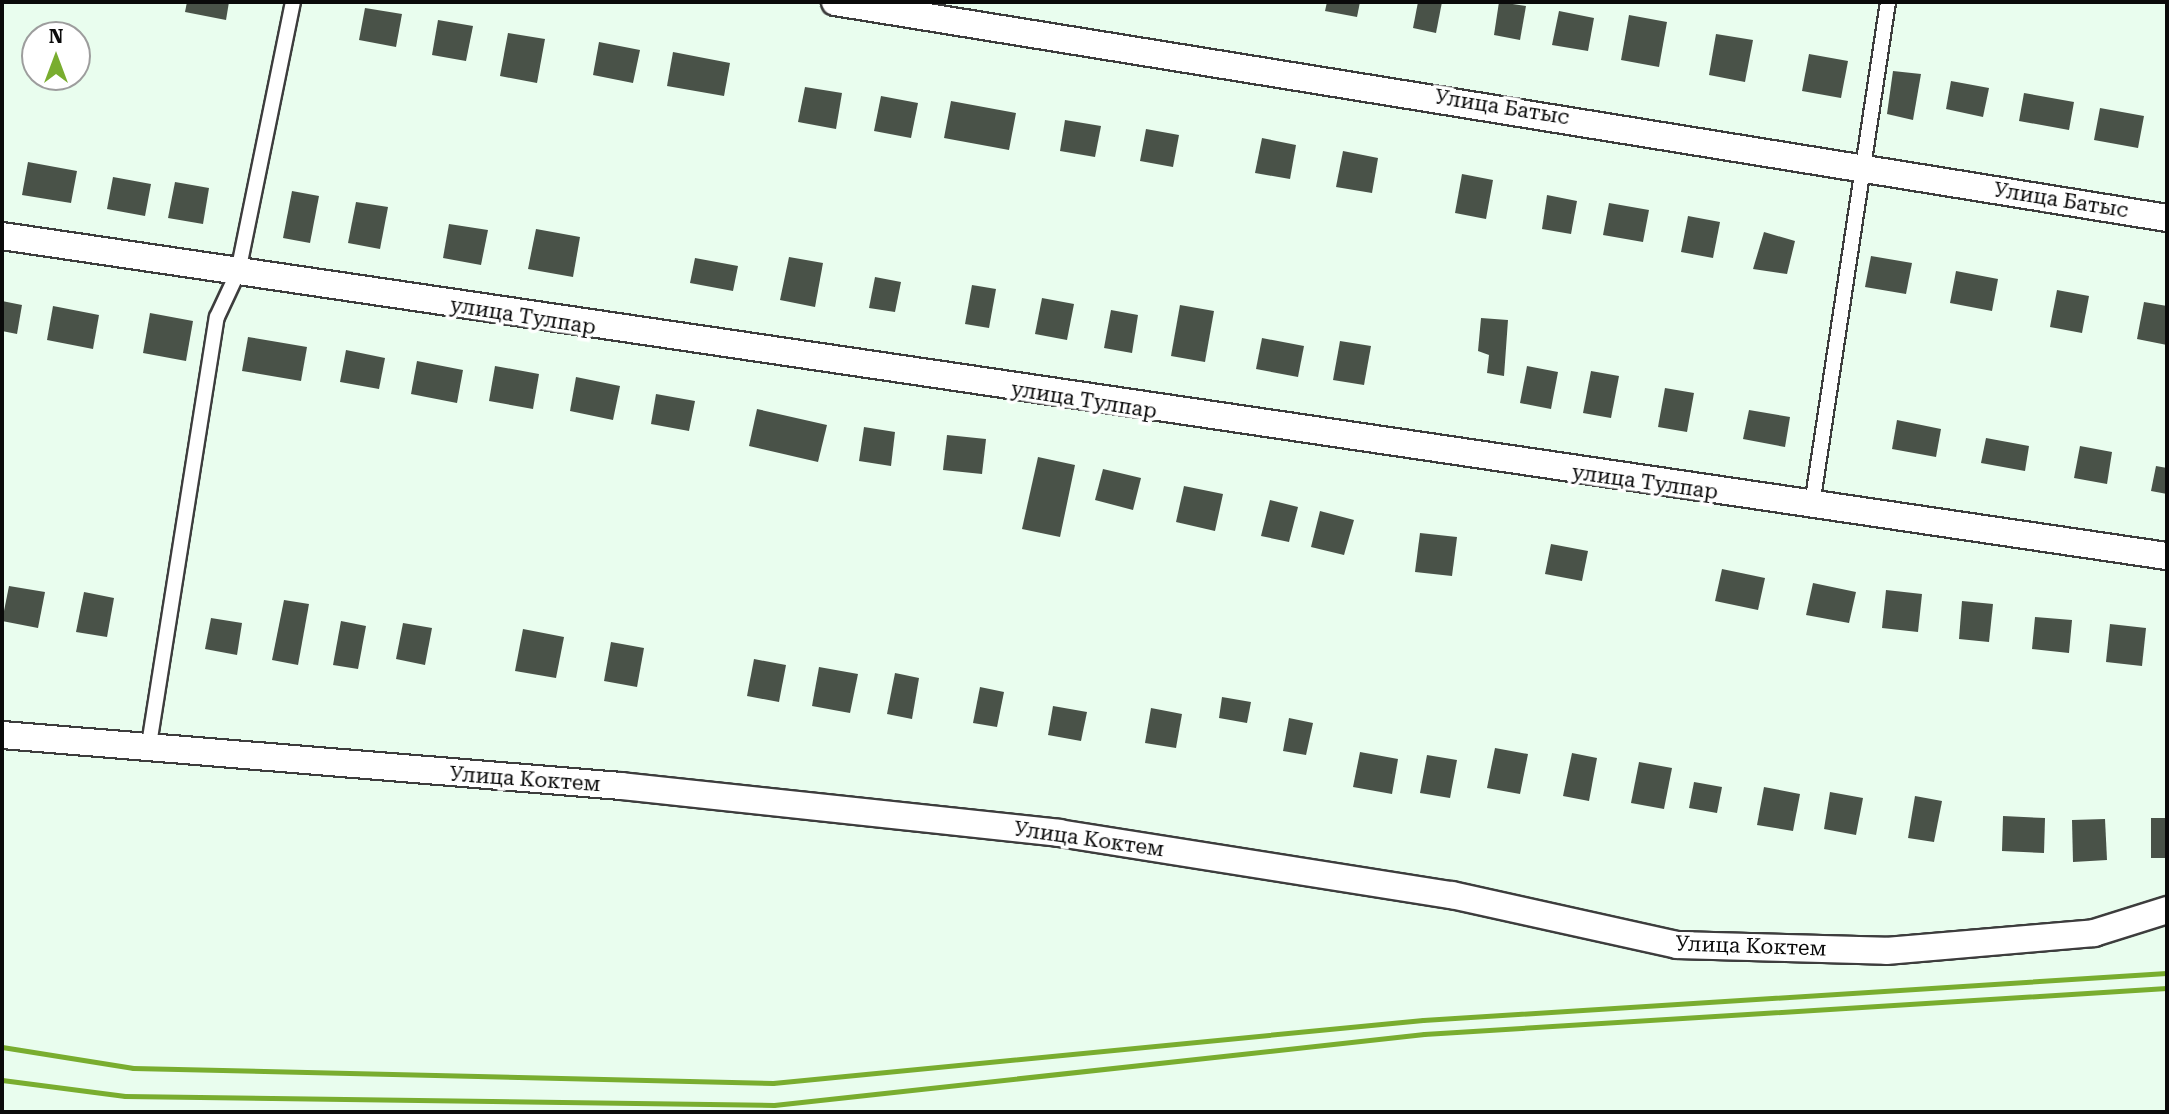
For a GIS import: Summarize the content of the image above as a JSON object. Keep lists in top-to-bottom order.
{
  "streets": {
    "street": ["Улица Батыс", "улица Тулпар", "Улица Коктем"]
  },
  "north": "top"
}
